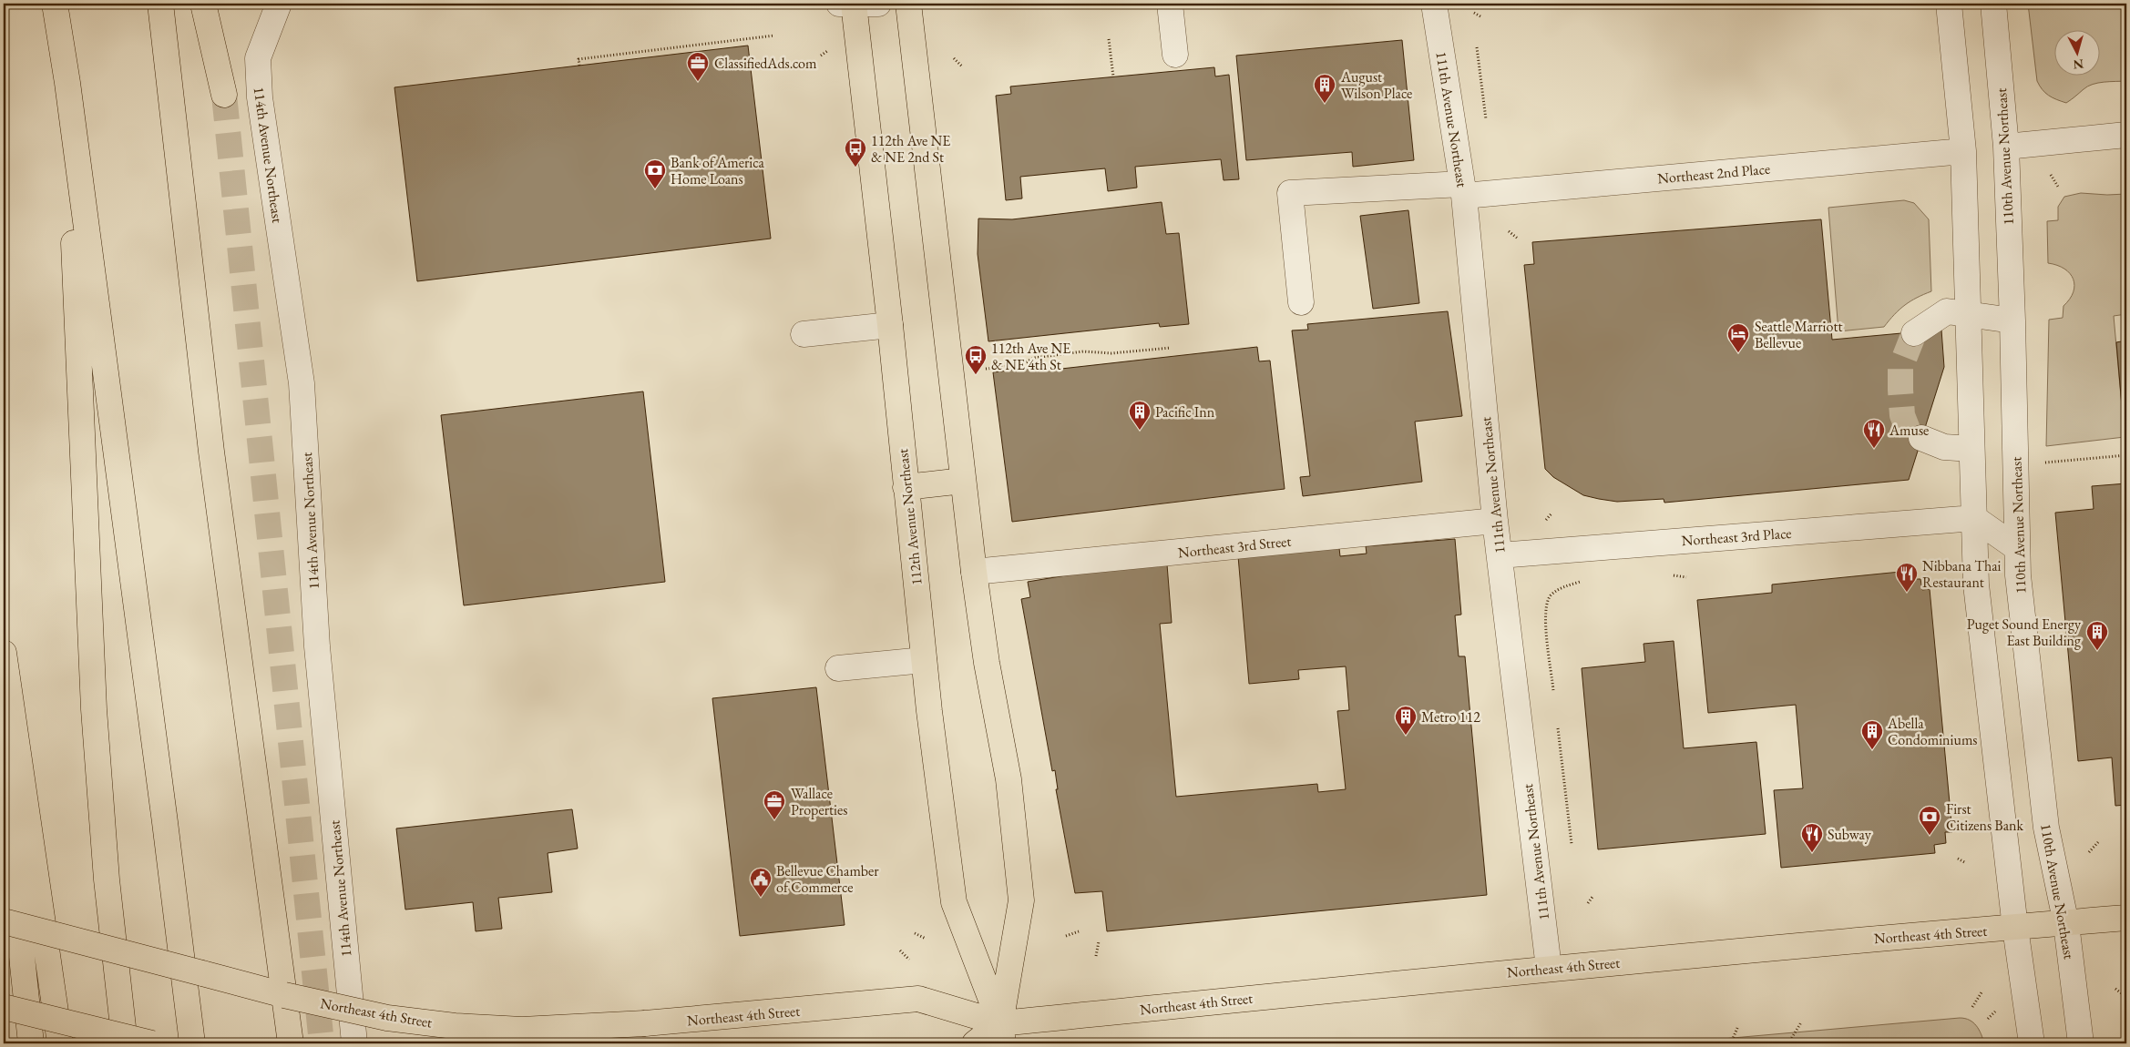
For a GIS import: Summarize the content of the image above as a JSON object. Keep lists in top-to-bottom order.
{
  "streets": {
    "main road": ["112th Avenue Northeast", "Northeast 4th Street"],
    "street": [
      "111th Avenue Northeast",
      "114th Avenue Northeast",
      "110th Avenue Northeast",
      "Northeast 2nd Place",
      "Northeast 3rd Place",
      "Northeast 3rd Street"
    ]
  },
  "crossings": [
    ["111th Avenue Northeast", "Northeast 2nd Place"],
    ["111th Avenue Northeast", "Northeast 3rd Place"],
    ["111th Avenue Northeast", "Northeast 3rd Street"],
    ["111th Avenue Northeast", "Northeast 4th Street"],
    ["110th Avenue Northeast", "Northeast 4th Street"],
    ["112th Avenue Northeast", "Northeast 4th Street"]
  ],
  "places": {
    "office": ["ClassifiedAds.com", "Wallace Properties"],
    "building": [
      "August Wilson Place",
      "Pacific Inn",
      "Puget Sound Energy East Building",
      "Metro 112",
      "Abella Condominiums"
    ],
    "bus stop": ["112th Ave NE & NE 2nd St", "112th Ave NE & NE 4th St"],
    "bank": ["Bank of America Home Loans", "First Citizens Bank"],
    "hotel": ["Seattle Marriott Bellevue"],
    "restaurant": ["Amuse", "Nibbana Thai Restaurant", "Subway"],
    "public building": ["Bellevue Chamber of Commerce"]
  },
  "north": "bottom"
}
